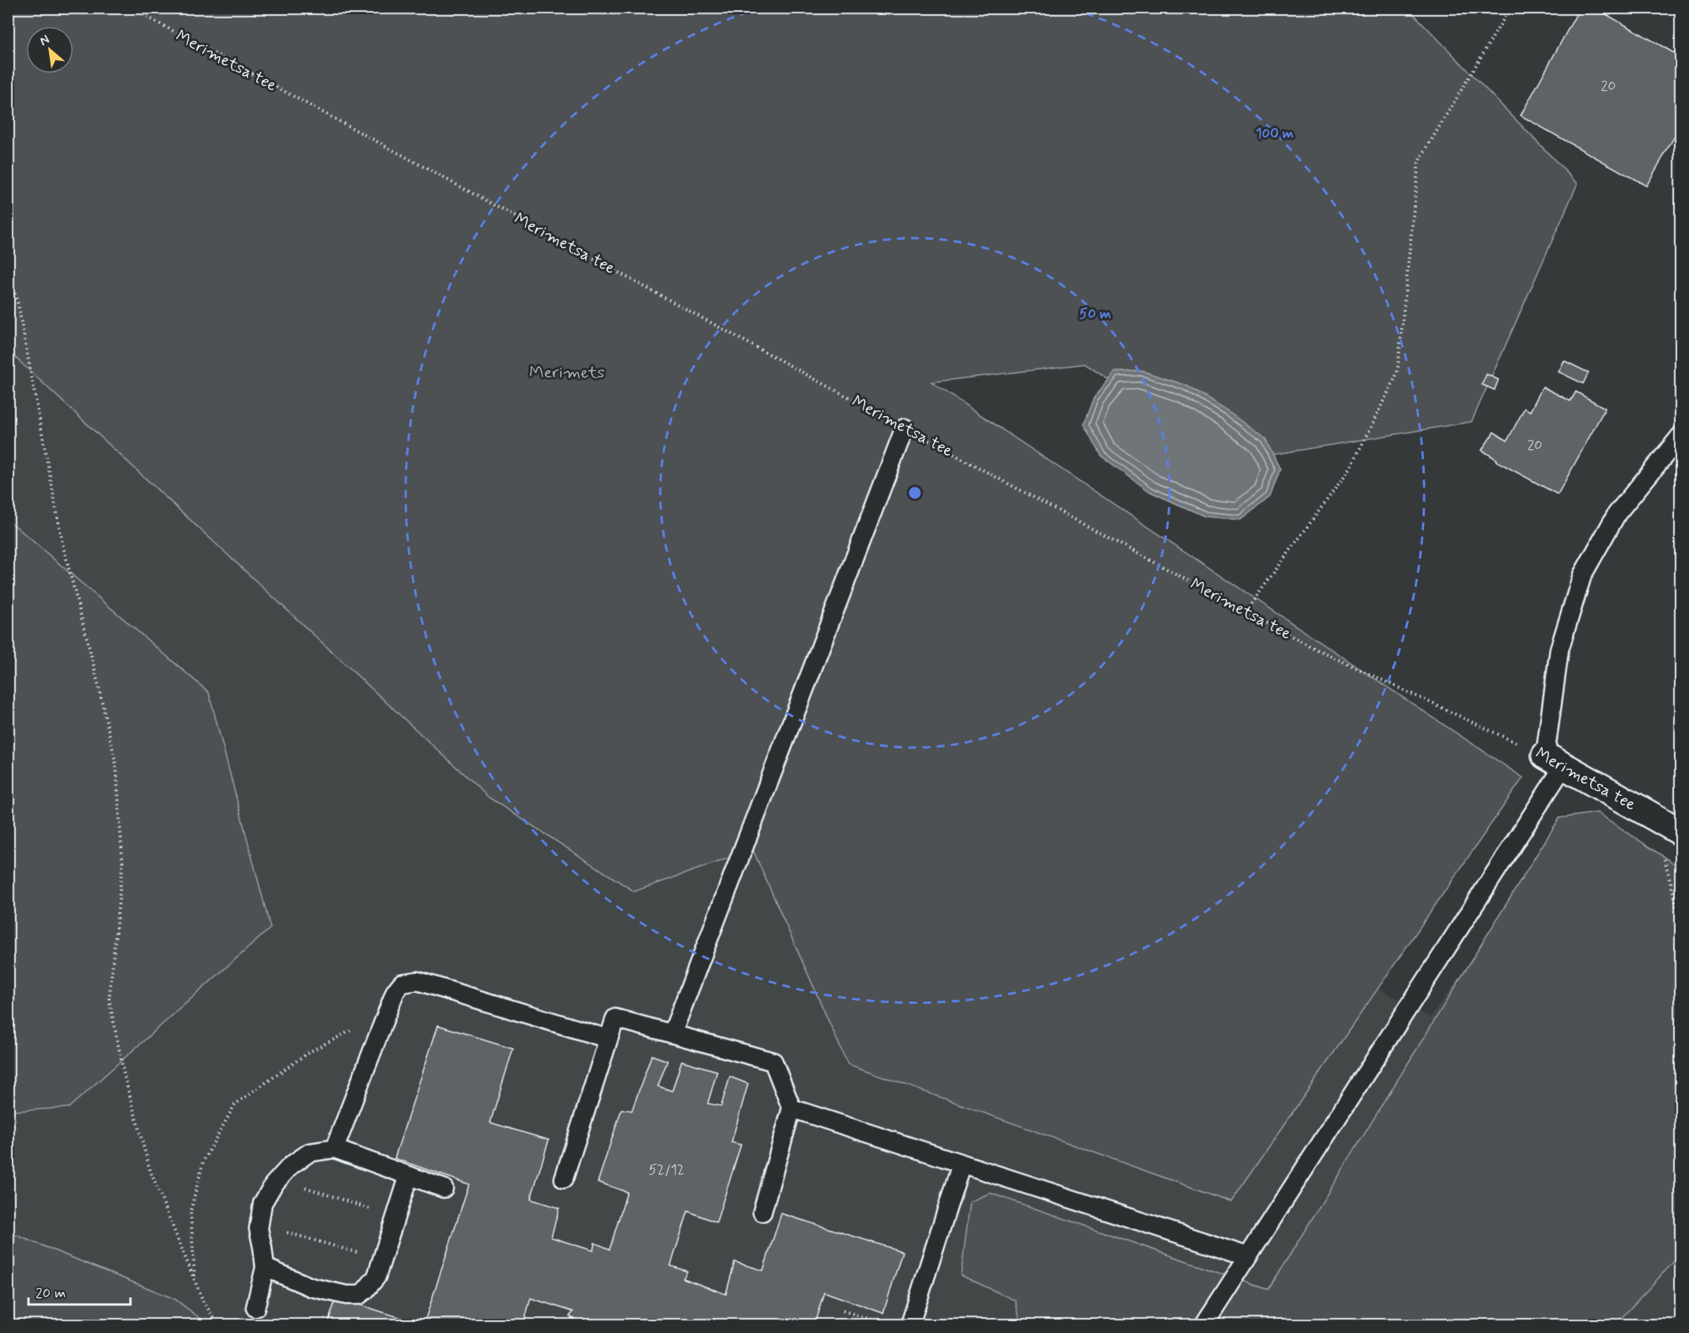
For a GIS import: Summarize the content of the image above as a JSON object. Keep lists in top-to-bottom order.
{
  "streets": {
    "street": ["Merimetsa tee"]
  },
  "parks": ["Merimets"],
  "house_numbers": ["20", "20", "52/12"],
  "scale_bar": "20 m",
  "north": "top left",
  "rings": ["100 m", "50 m"]
}
